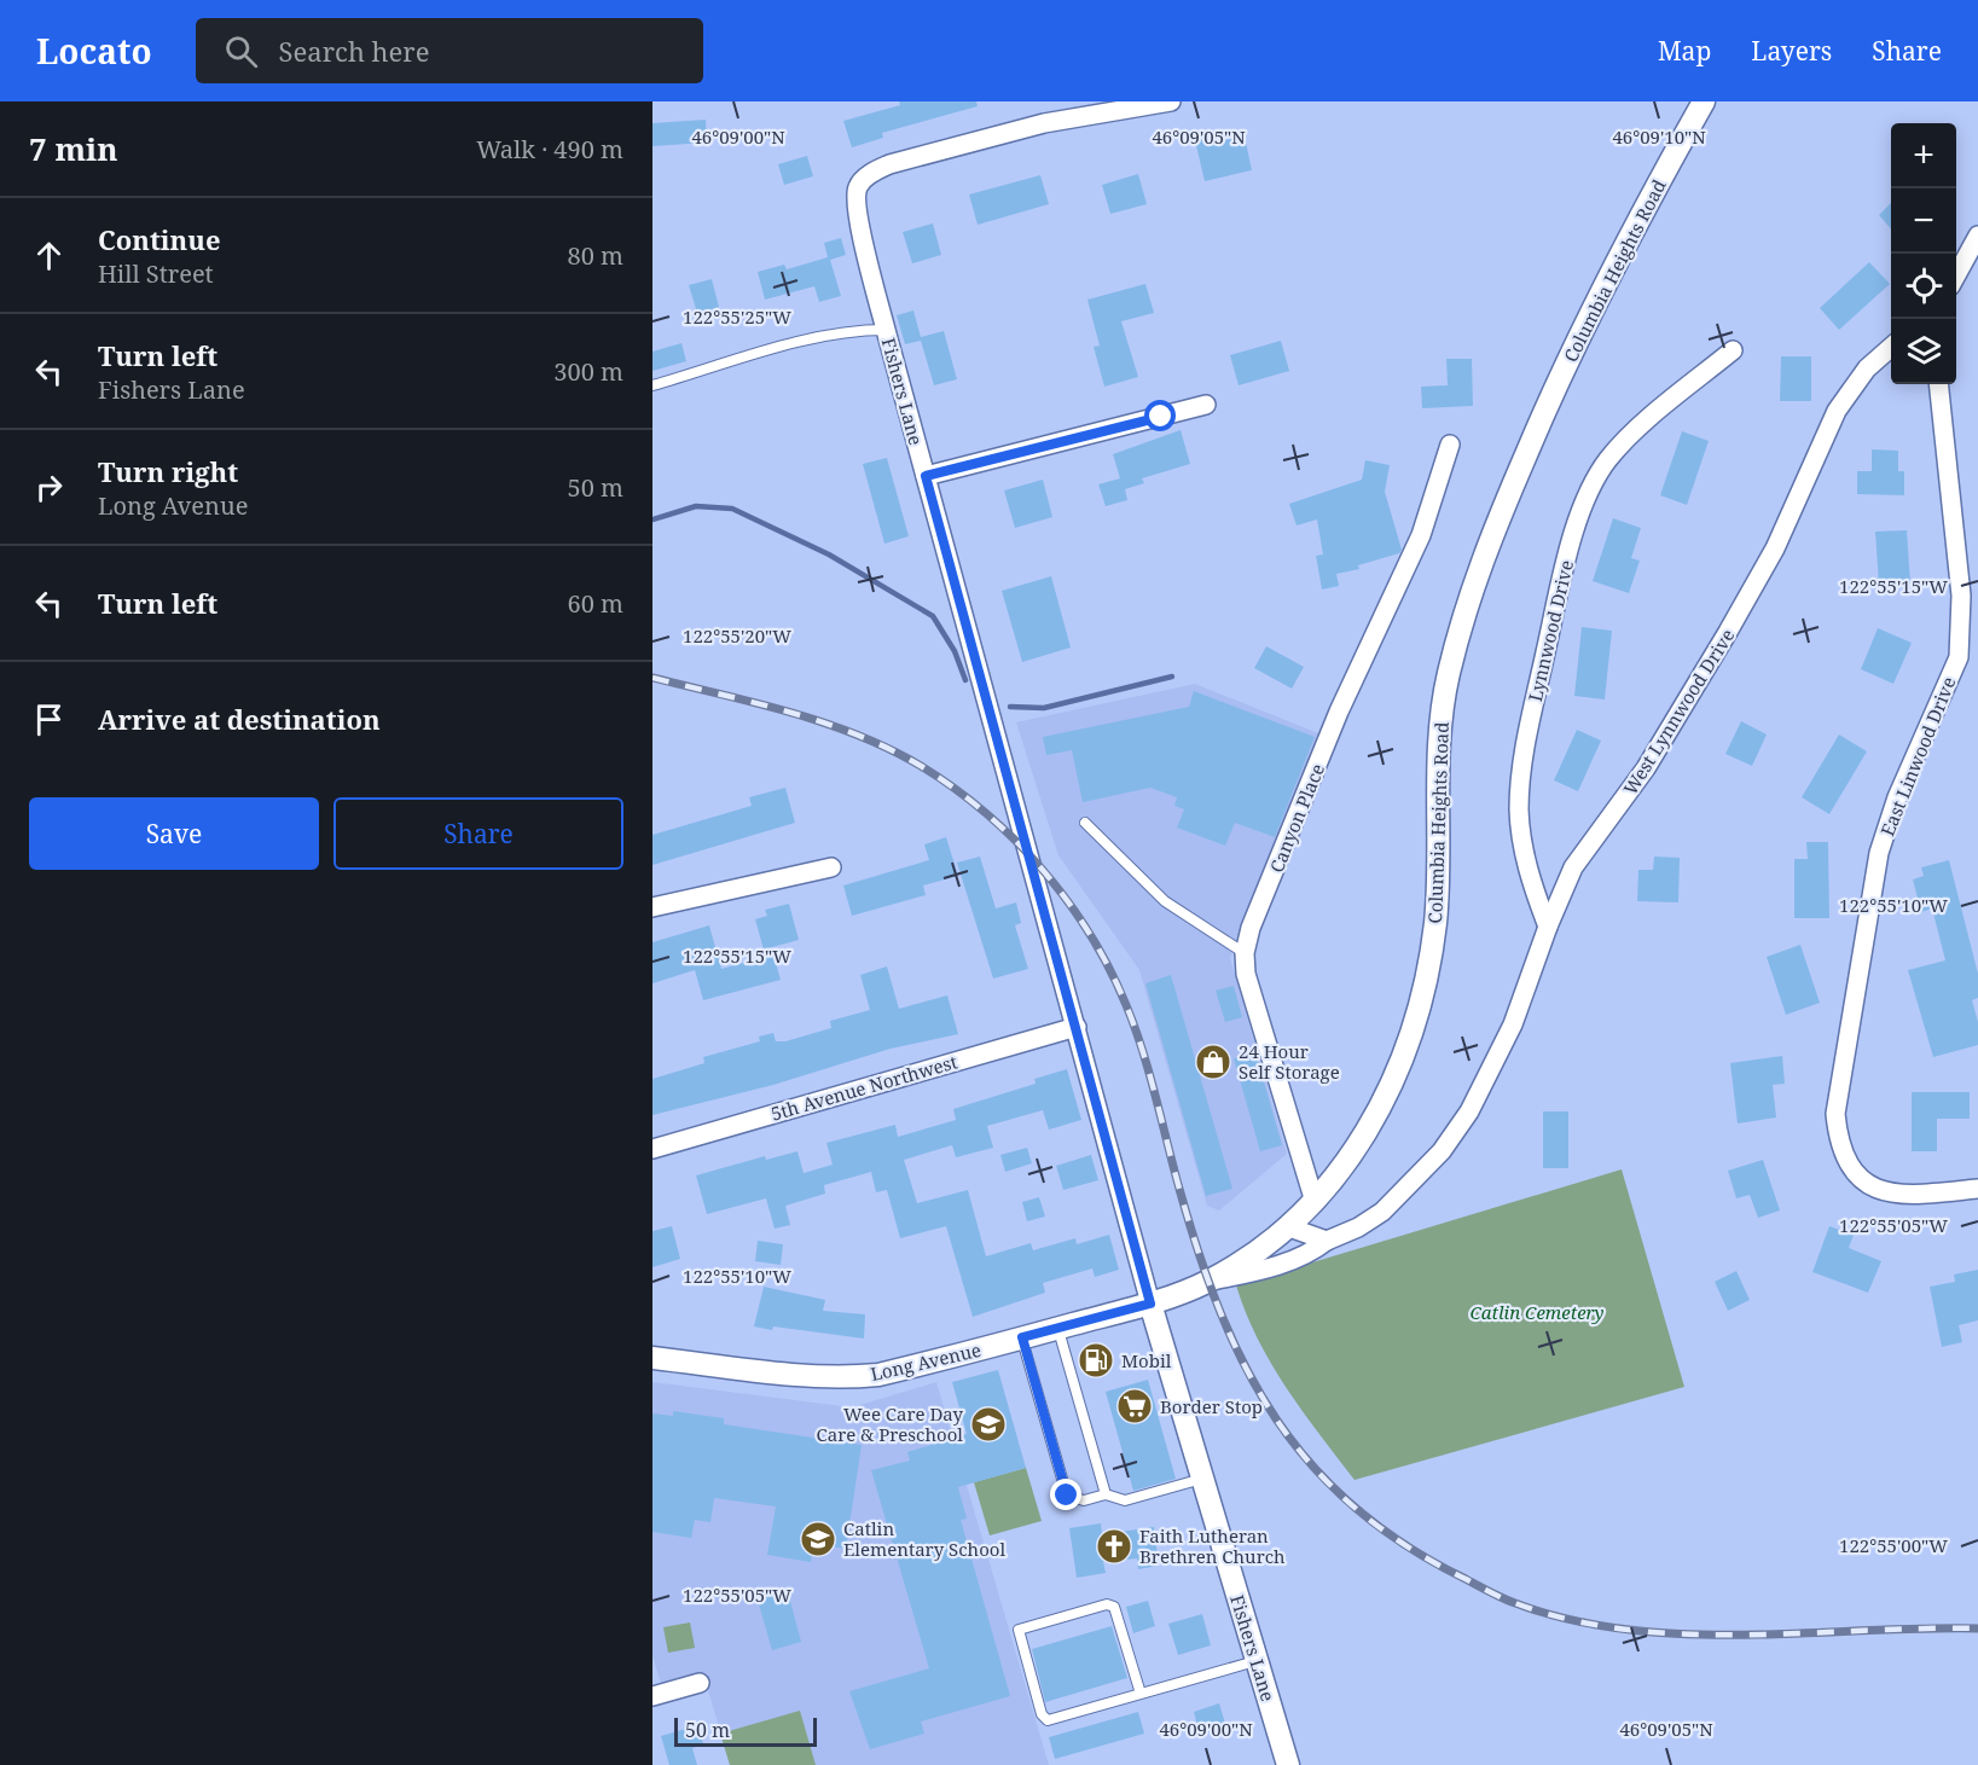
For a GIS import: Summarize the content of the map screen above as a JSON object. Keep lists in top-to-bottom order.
{
  "streets": {
    "street": [
      "Columbia Heights Road",
      "Fishers Lane",
      "Lynnwood Drive",
      "West Lynnwood Drive",
      "East Linwood Drive",
      "Canyon Place",
      "5th Avenue Northwest",
      "Long Avenue"
    ]
  },
  "crossings": [
    ["Columbia Heights Road", "Fishers Lane"],
    ["Columbia Heights Road", "West Lynnwood Drive"],
    ["Columbia Heights Road", "Canyon Place"],
    ["Columbia Heights Road", "Long Avenue"],
    ["Fishers Lane", "5th Avenue Northwest"],
    ["Fishers Lane", "Long Avenue"],
    ["Lynnwood Drive", "West Lynnwood Drive"]
  ],
  "parks": ["Catlin Cemetery"],
  "places": {
    "shop": ["24 Hour Self Storage"],
    "fuel station": ["Mobil"],
    "supermarket": ["Border Stop"],
    "school or university": ["Wee Care Day Care & Preschool", "Catlin Elementary School"],
    "church": ["Faith Lutheran Brethren Church"]
  },
  "scale_bar": "50 m",
  "page": {
    "header": "Locato",
    "search": "Search here",
    "nav": ["Map", "Layers", "Share"],
    "heading": ["7 min", "Walk · 490 m"],
    "map_buttons": ["+", "−"],
    "list": [
      ["Continue", "Hill Street", "80 m"],
      ["Turn left", "Fishers Lane", "300 m"],
      ["Turn right", "Long Avenue", "50 m"],
      ["Turn left", "60 m"],
      "Arrive at destination"
    ],
    "buttons": ["Save", "Share"],
    "scale": "50 m"
  },
  "coordinates": [
    "46°09'00\"N",
    "46°09'05\"N",
    "46°09'10\"N",
    "122°55'25\"W",
    "122°55'15\"W",
    "122°55'20\"W",
    "122°55'10\"W",
    "122°55'05\"W",
    "122°55'00\"W"
  ]
}
